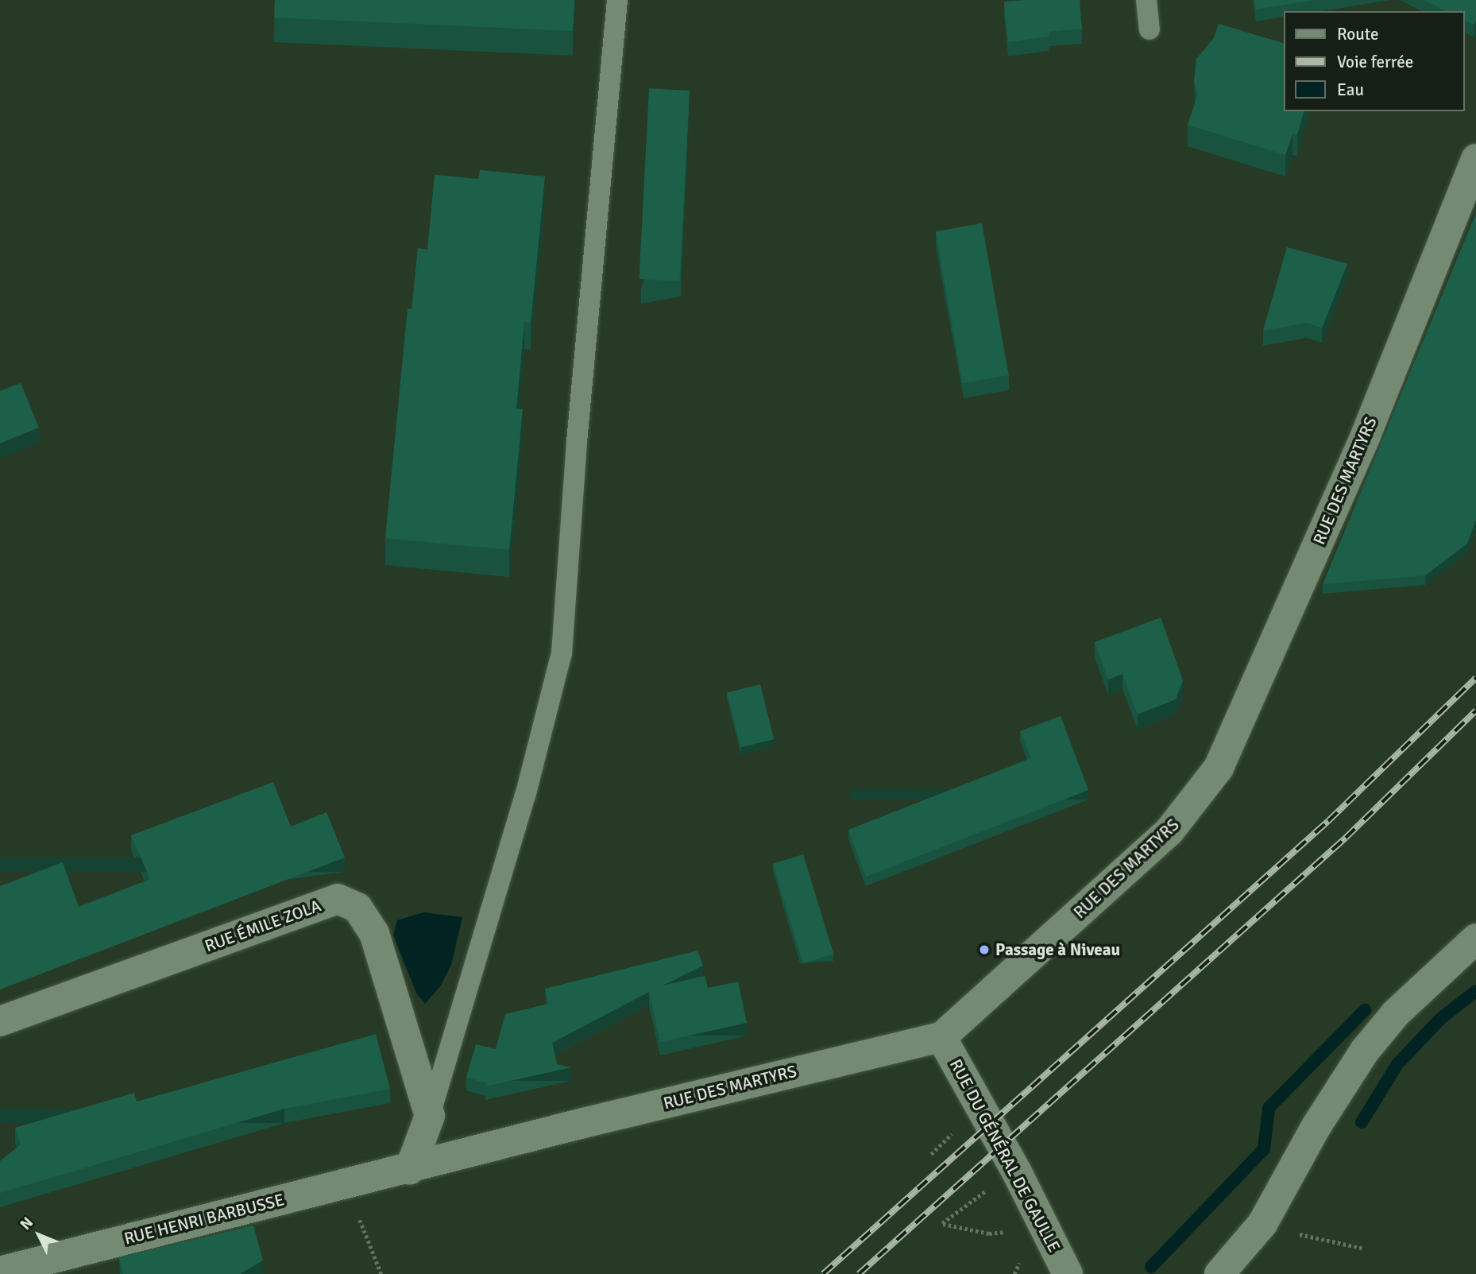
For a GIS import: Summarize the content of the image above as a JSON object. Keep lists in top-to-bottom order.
{
  "streets": {
    "street": [
      "RUE DES MARTYRS",
      "RUE ÉMILE ZOLA",
      "RUE DU GÉNÉRAL DE GAULLE",
      "RUE HENRI BARBUSSE"
    ]
  },
  "crossings": [
    ["RUE DES MARTYRS", "RUE DU GÉNÉRAL DE GAULLE"],
    ["RUE DES MARTYRS", "RUE HENRI BARBUSSE"]
  ],
  "places": ["Passage à Niveau"],
  "legend": ["Route", "Voie ferrée", "Eau"],
  "north": "top left"
}
